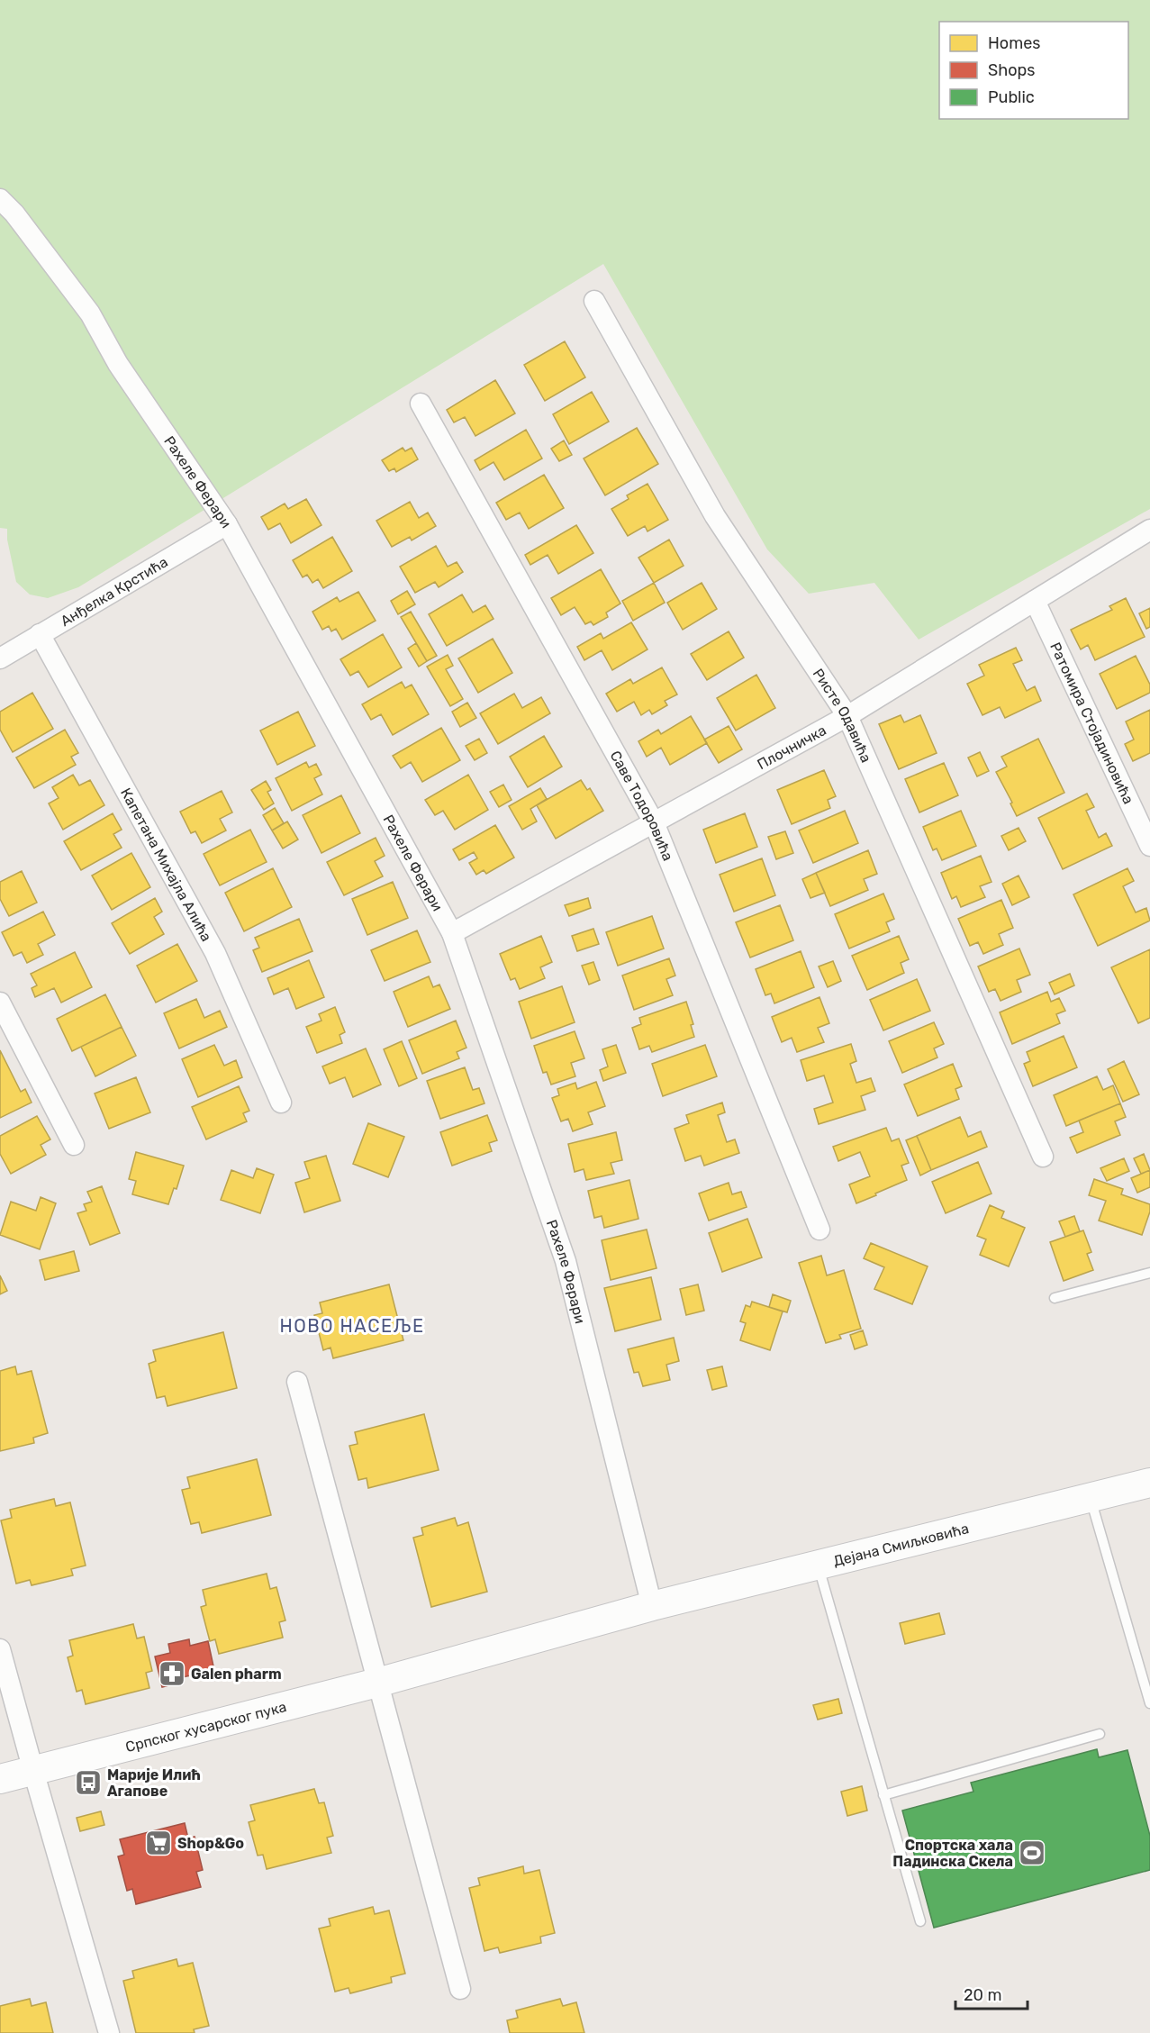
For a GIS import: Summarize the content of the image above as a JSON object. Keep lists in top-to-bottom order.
{
  "streets": {
    "street": [
      "Рахеле Ферари",
      "Анђелка Крстића",
      "Ристе Одавића",
      "Ратомира Стојадиновића",
      "Плочничка",
      "Саве Тодоровића",
      "Капетана Михајла Алића",
      "Дејана Смиљковића",
      "Српског хусарског пука"
    ]
  },
  "crossings": [
    ["Рахеле Ферари", "Анђелка Крстића"],
    ["Рахеле Ферари", "Плочничка"],
    ["Рахеле Ферари", "Дејана Смиљковића"],
    ["Рахеле Ферари", "Српског хусарског пука"],
    ["Анђелка Крстића", "Капетана Михајла Алића"],
    ["Ристе Одавића", "Плочничка"],
    ["Ратомира Стојадиновића", "Плочничка"],
    ["Плочничка", "Саве Тодоровића"],
    ["Дејана Смиљковића", "Српског хусарског пука"]
  ],
  "districts": ["НОВО НАСЕЉЕ"],
  "places": {
    "pharmacy": ["Galen pharm"],
    "bus stop": ["Марије Илић Агапове"],
    "supermarket": ["Shop&Go"],
    "sports": ["Спортска хала Падинска Скела"]
  },
  "legend": ["Homes", "Shops", "Public"],
  "scale_bar": "20 m"
}
